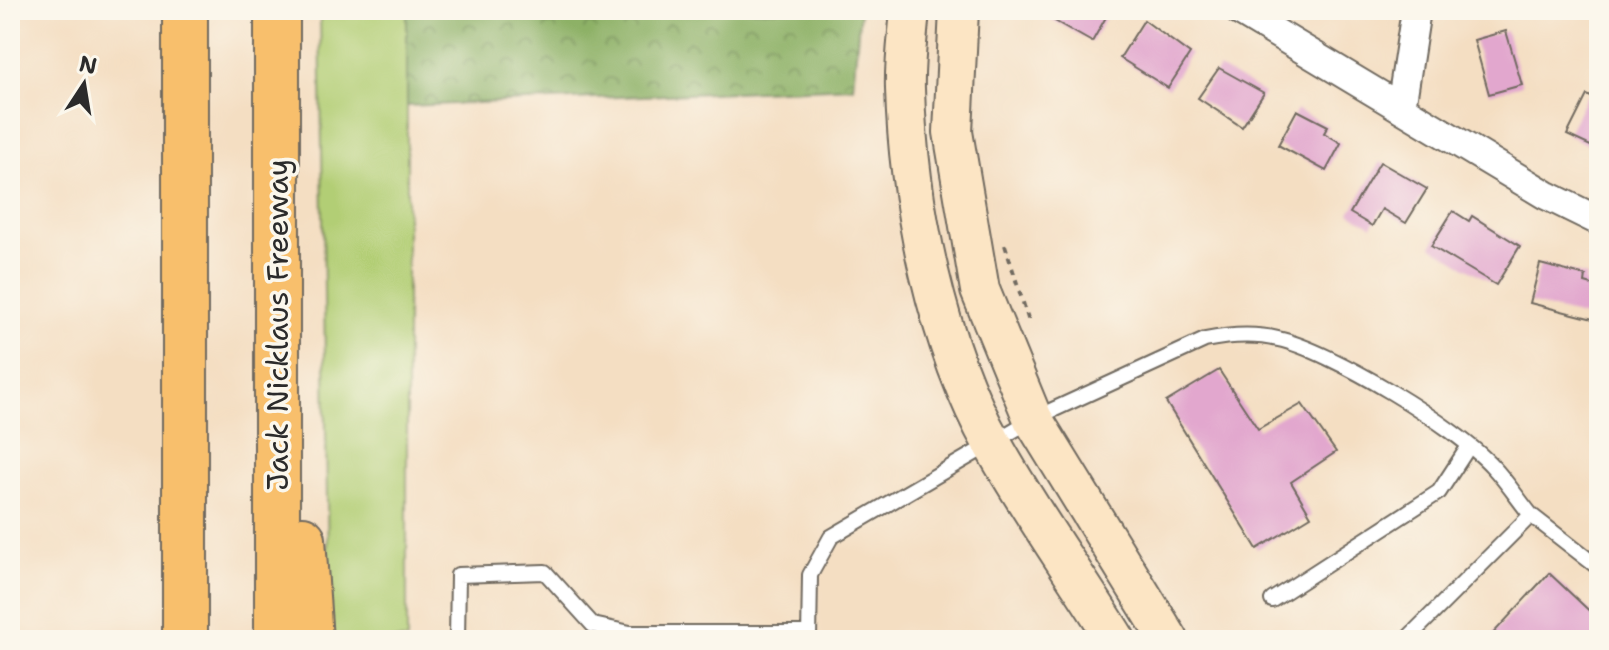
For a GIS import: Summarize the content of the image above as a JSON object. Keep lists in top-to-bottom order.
{
  "streets": {
    "highway": ["Jack Nicklaus Freeway"]
  },
  "north": "top"
}
